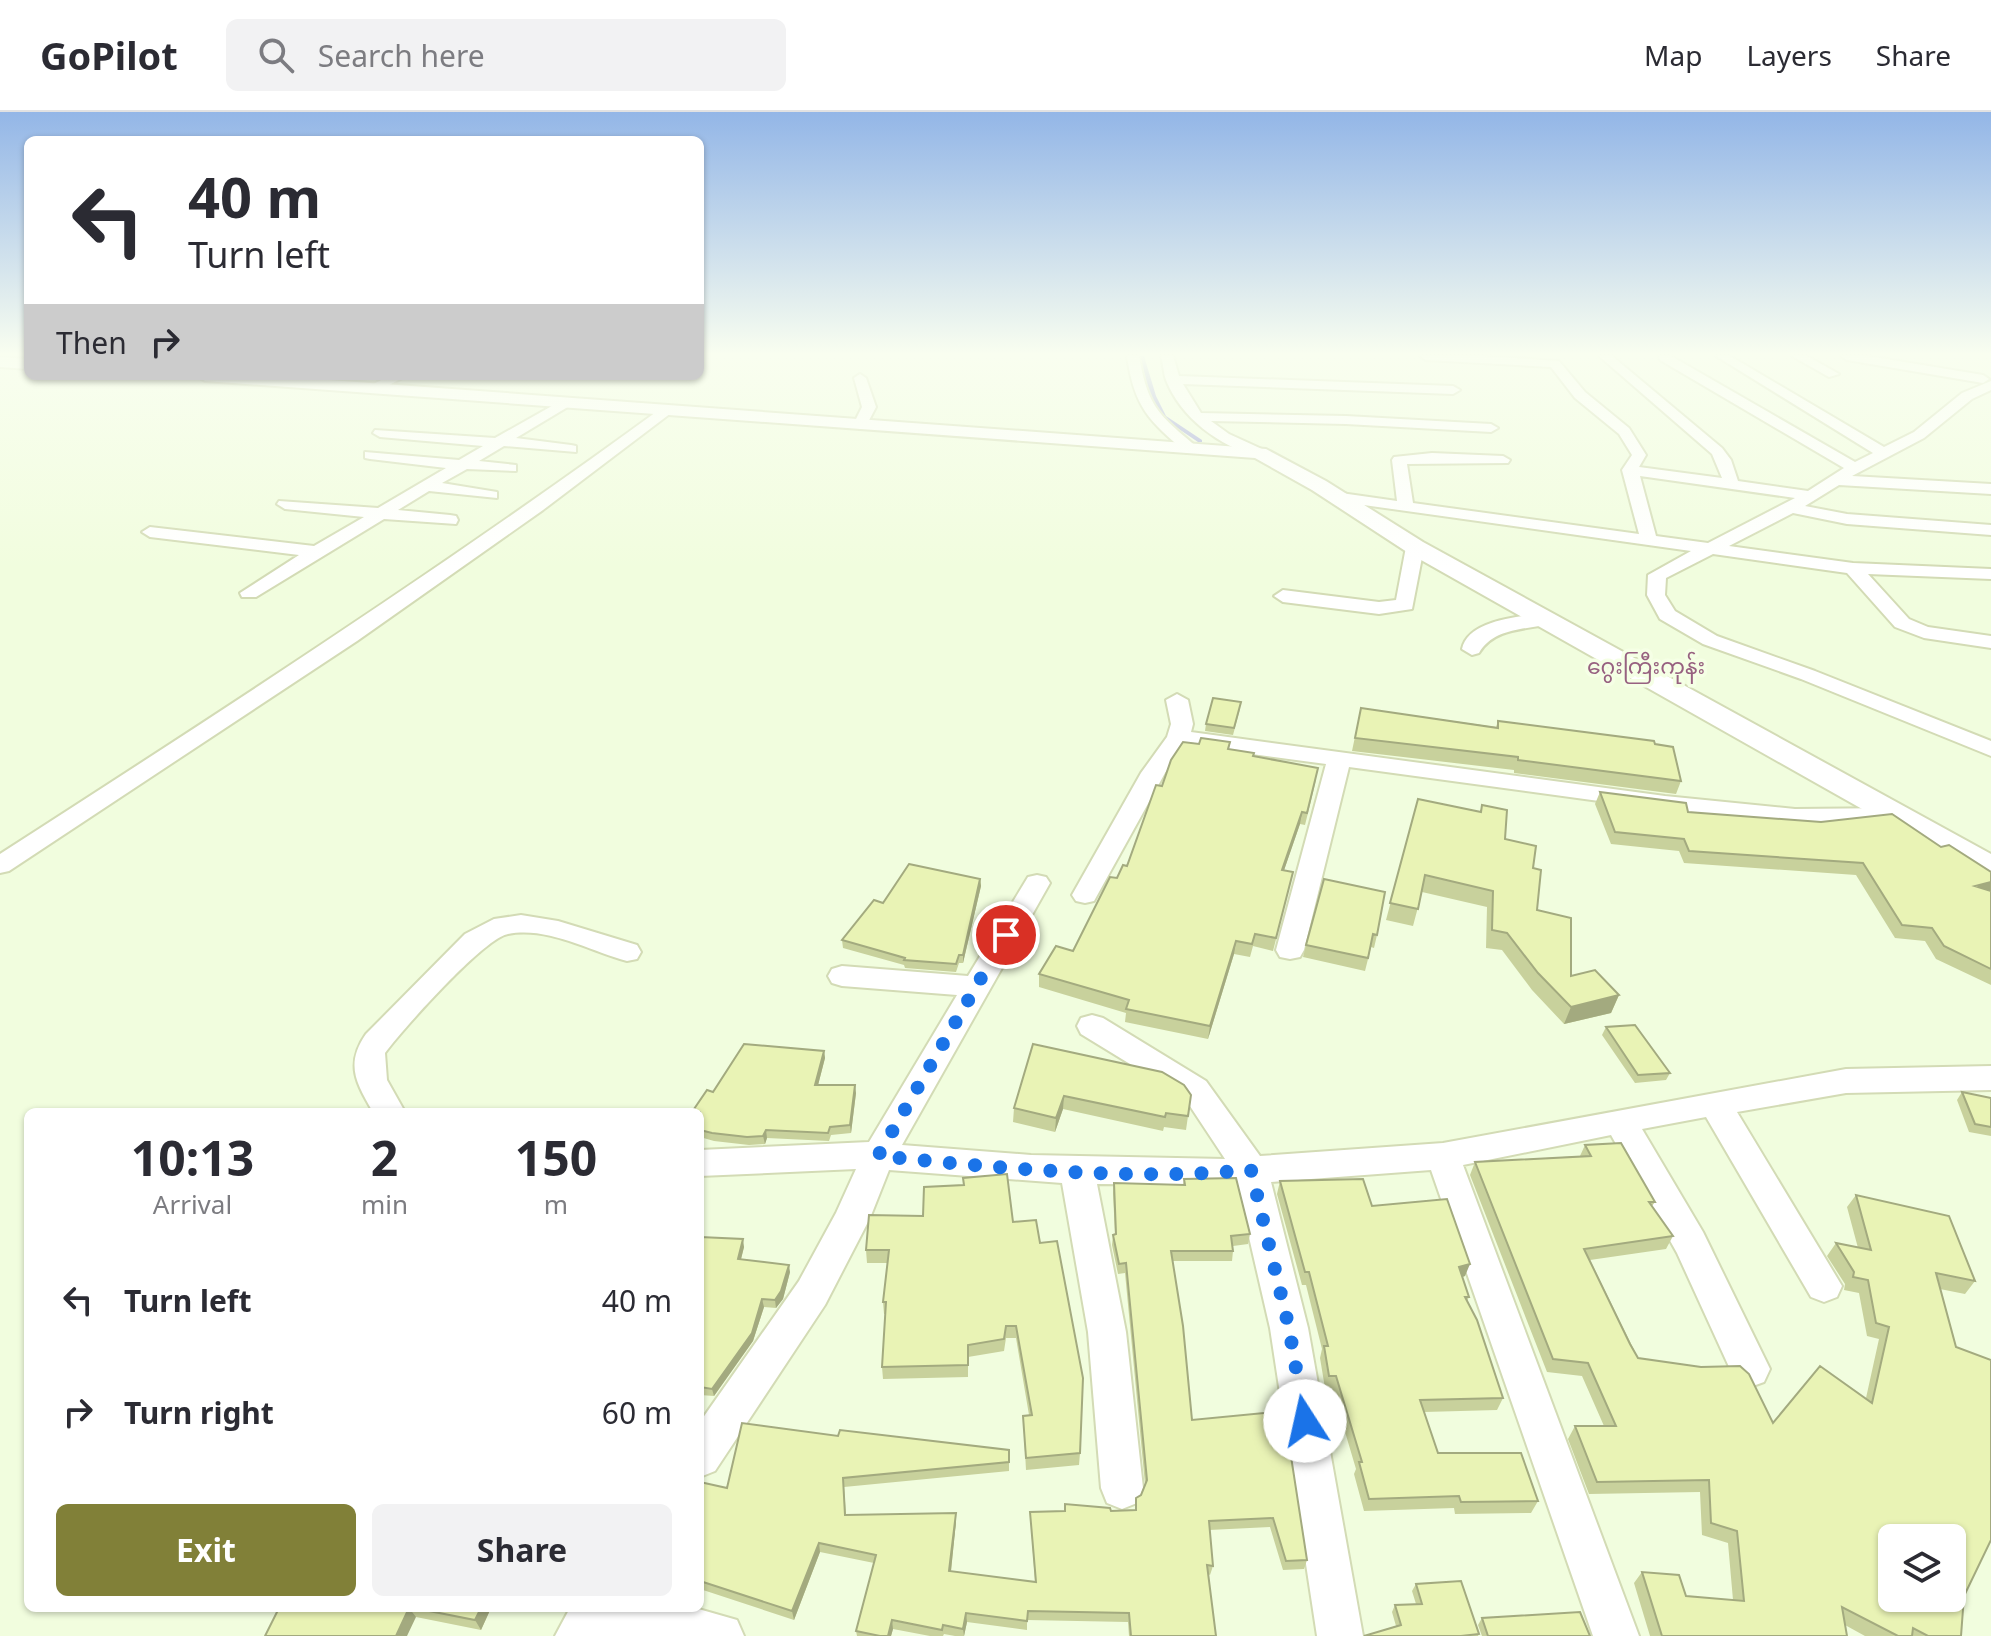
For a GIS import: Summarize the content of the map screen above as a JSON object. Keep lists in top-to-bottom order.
{
  "districts": ["ဂွေးကြီးကုန်း"],
  "page": {
    "header": "GoPilot",
    "search": "Search here",
    "nav": ["Map", "Layers", "Share"],
    "turn": ["40 m", "Turn left"],
    "then": "Then",
    "eta": [
      "10:13",
      "Arrival",
      "2",
      "min",
      "150",
      "m"
    ],
    "list": [
      {
        "name": "Turn left",
        "value": "40 m"
      },
      {
        "name": "Turn right",
        "value": "60 m"
      }
    ],
    "buttons": ["Exit", "Share"]
  }
}
